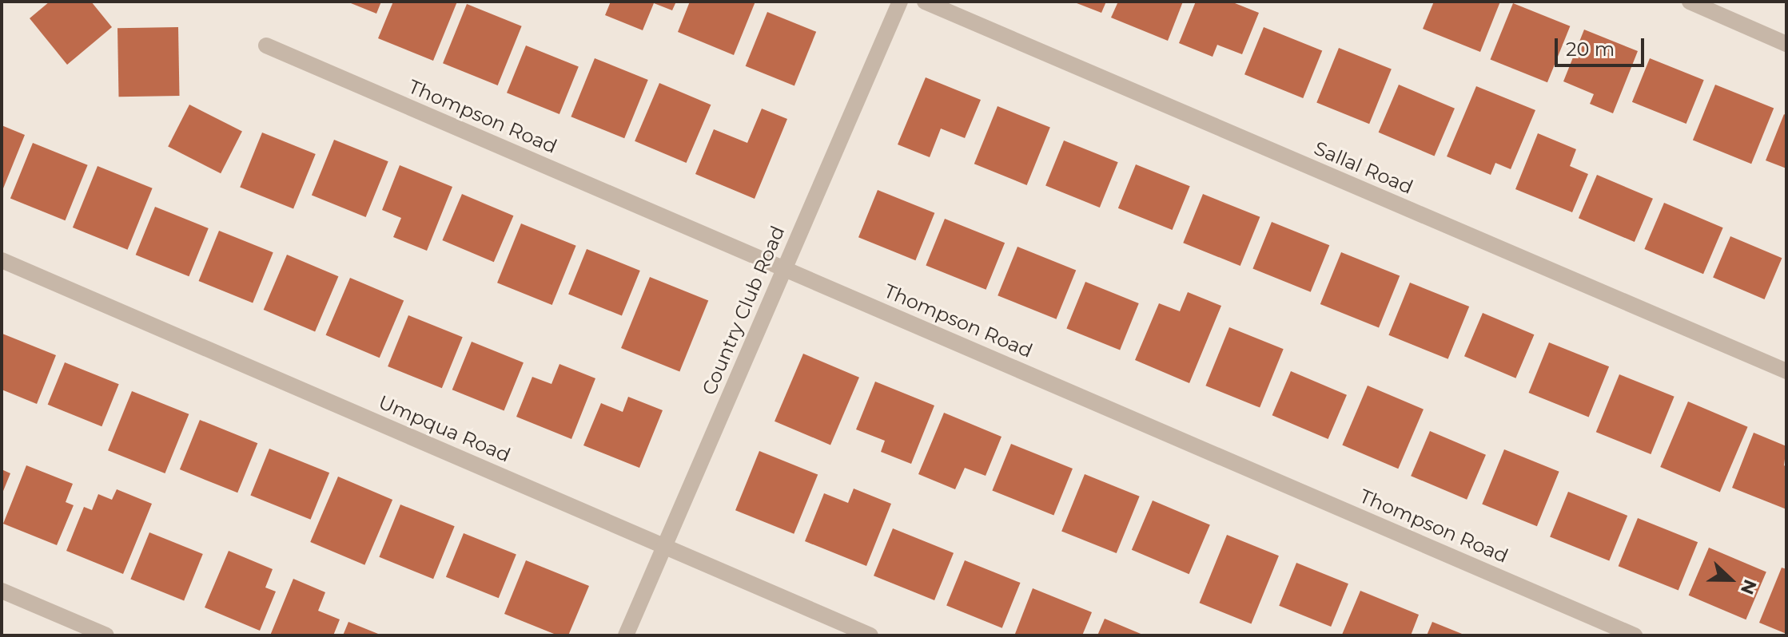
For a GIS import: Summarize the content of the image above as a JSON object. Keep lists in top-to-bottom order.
{
  "streets": {
    "street": [
      "Thompson Road",
      "Sallal Road",
      "Country Club Road",
      "Umpqua Road"
    ]
  },
  "crossings": [
    ["Thompson Road", "Country Club Road"],
    ["Country Club Road", "Umpqua Road"]
  ],
  "scale_bar": "20 m",
  "north": "right"
}
